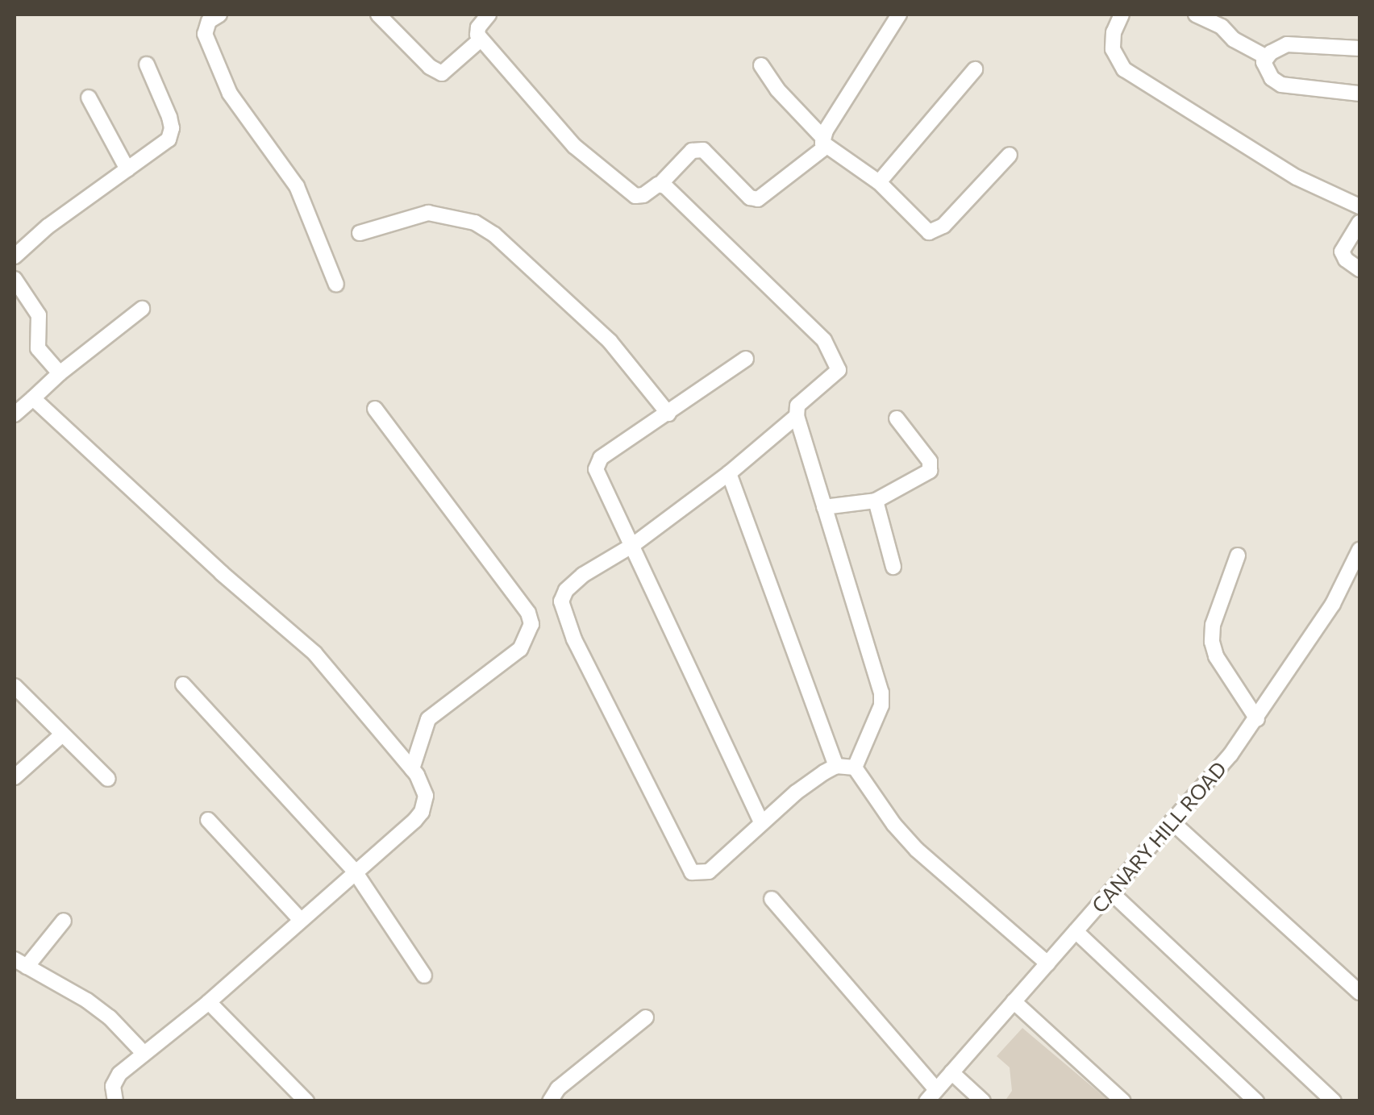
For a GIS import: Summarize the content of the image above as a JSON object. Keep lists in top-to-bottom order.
{
  "streets": {
    "street": ["CANARY HILL ROAD"]
  }
}
